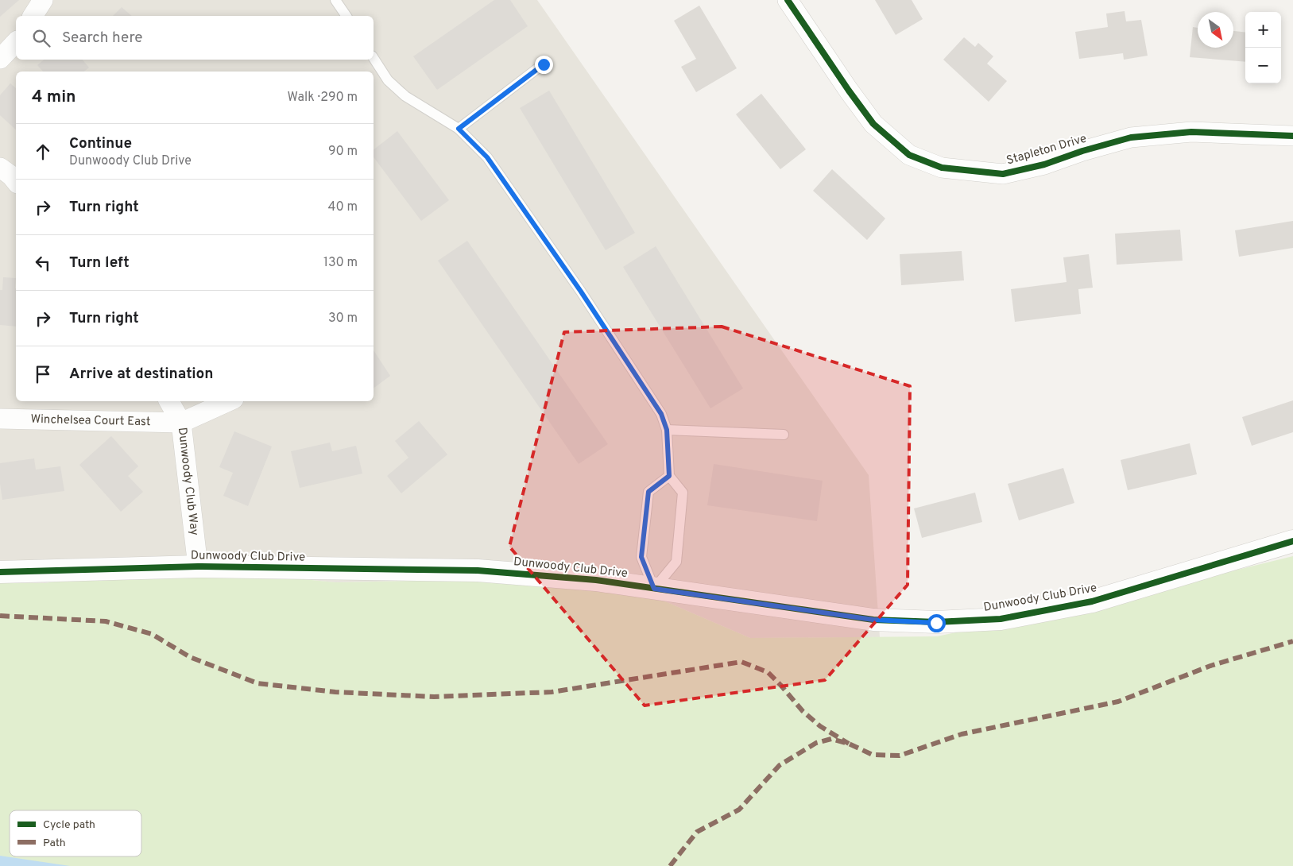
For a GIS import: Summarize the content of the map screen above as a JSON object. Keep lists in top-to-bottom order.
{
  "streets": {
    "street": [
      "Stapleton Drive",
      "Winchelsea Court East",
      "Dunwoody Club Way",
      "Dunwoody Club Drive"
    ]
  },
  "crossings": [
    ["Winchelsea Court East", "Dunwoody Club Way"],
    ["Dunwoody Club Way", "Dunwoody Club Drive"]
  ],
  "legend": ["Cycle path", "Path"],
  "north": "bottom right",
  "page": {
    "map_buttons": ["+", "−"],
    "search": "Search here",
    "heading": ["4 min", "Walk · 290 m"],
    "list": [
      ["Continue", "Dunwoody Club Drive", "90 m"],
      ["Turn right", "40 m"],
      ["Turn left", "130 m"],
      ["Turn right", "30 m"],
      "Arrive at destination"
    ]
  }
}
